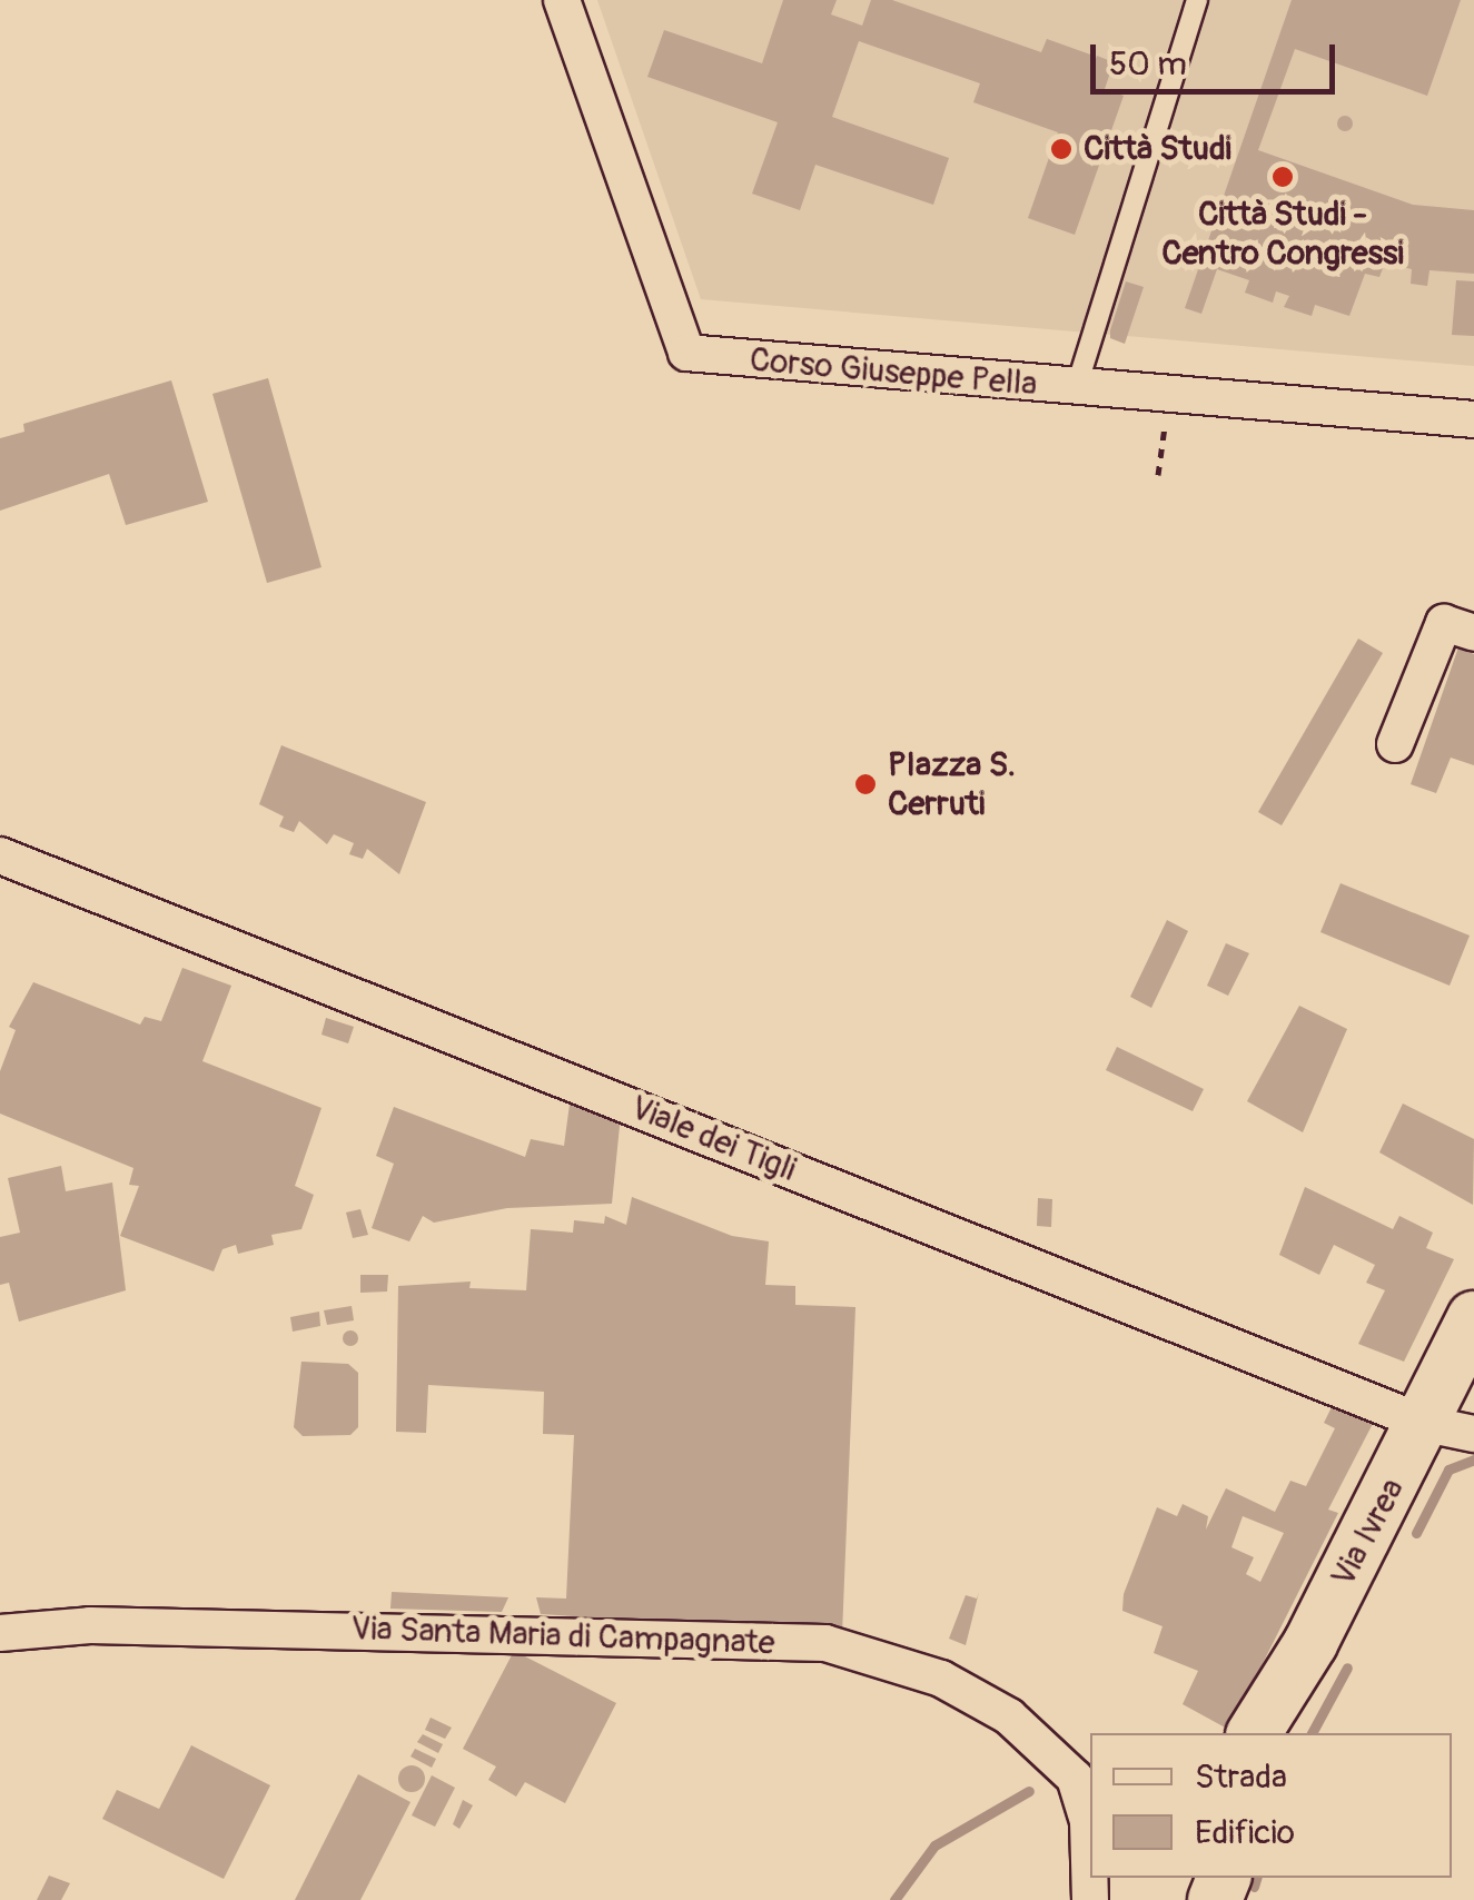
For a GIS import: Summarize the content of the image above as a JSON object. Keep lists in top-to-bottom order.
{
  "streets": {
    "main road": ["Via Ivrea"],
    "street": ["Corso Giuseppe Pella", "Viale dei Tigli", "Via Santa Maria di Campagnate"]
  },
  "crossings": [
    ["Viale dei Tigli", "Via Ivrea"]
  ],
  "places": ["Città Studi", "Città Studi - Centro Congressi", "PIazza S. Cerruti"],
  "legend": ["Strada", "Edificio"],
  "scale_bar": "50 m"
}
